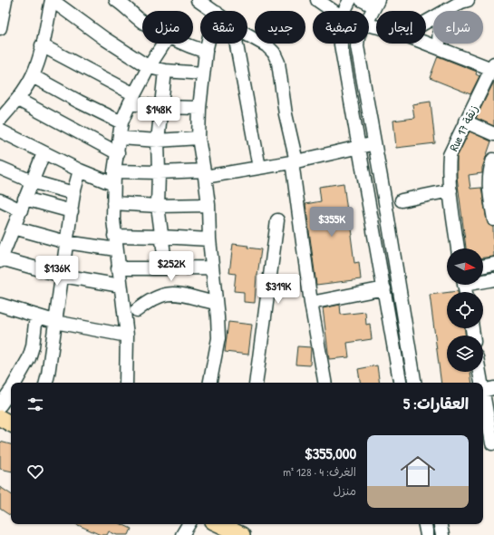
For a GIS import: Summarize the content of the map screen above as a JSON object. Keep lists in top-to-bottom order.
{
  "streets": {
    "street": ["Rue 17 زنقة"]
  },
  "north": "right",
  "page": {
    "chip": [
      "شراء",
      "إيجار",
      "تصفية",
      "جديد",
      "شقة",
      "منزل"
    ],
    "price": [
      "$148K",
      "$355K",
      "$252K",
      "$136K",
      "$319K"
    ],
    "heading": "العقارات: 5",
    "list": [
      {
        "name": "$355,000",
        "note": "الغرف: 4 · 128 m² · منزل"
      }
    ]
  }
}
